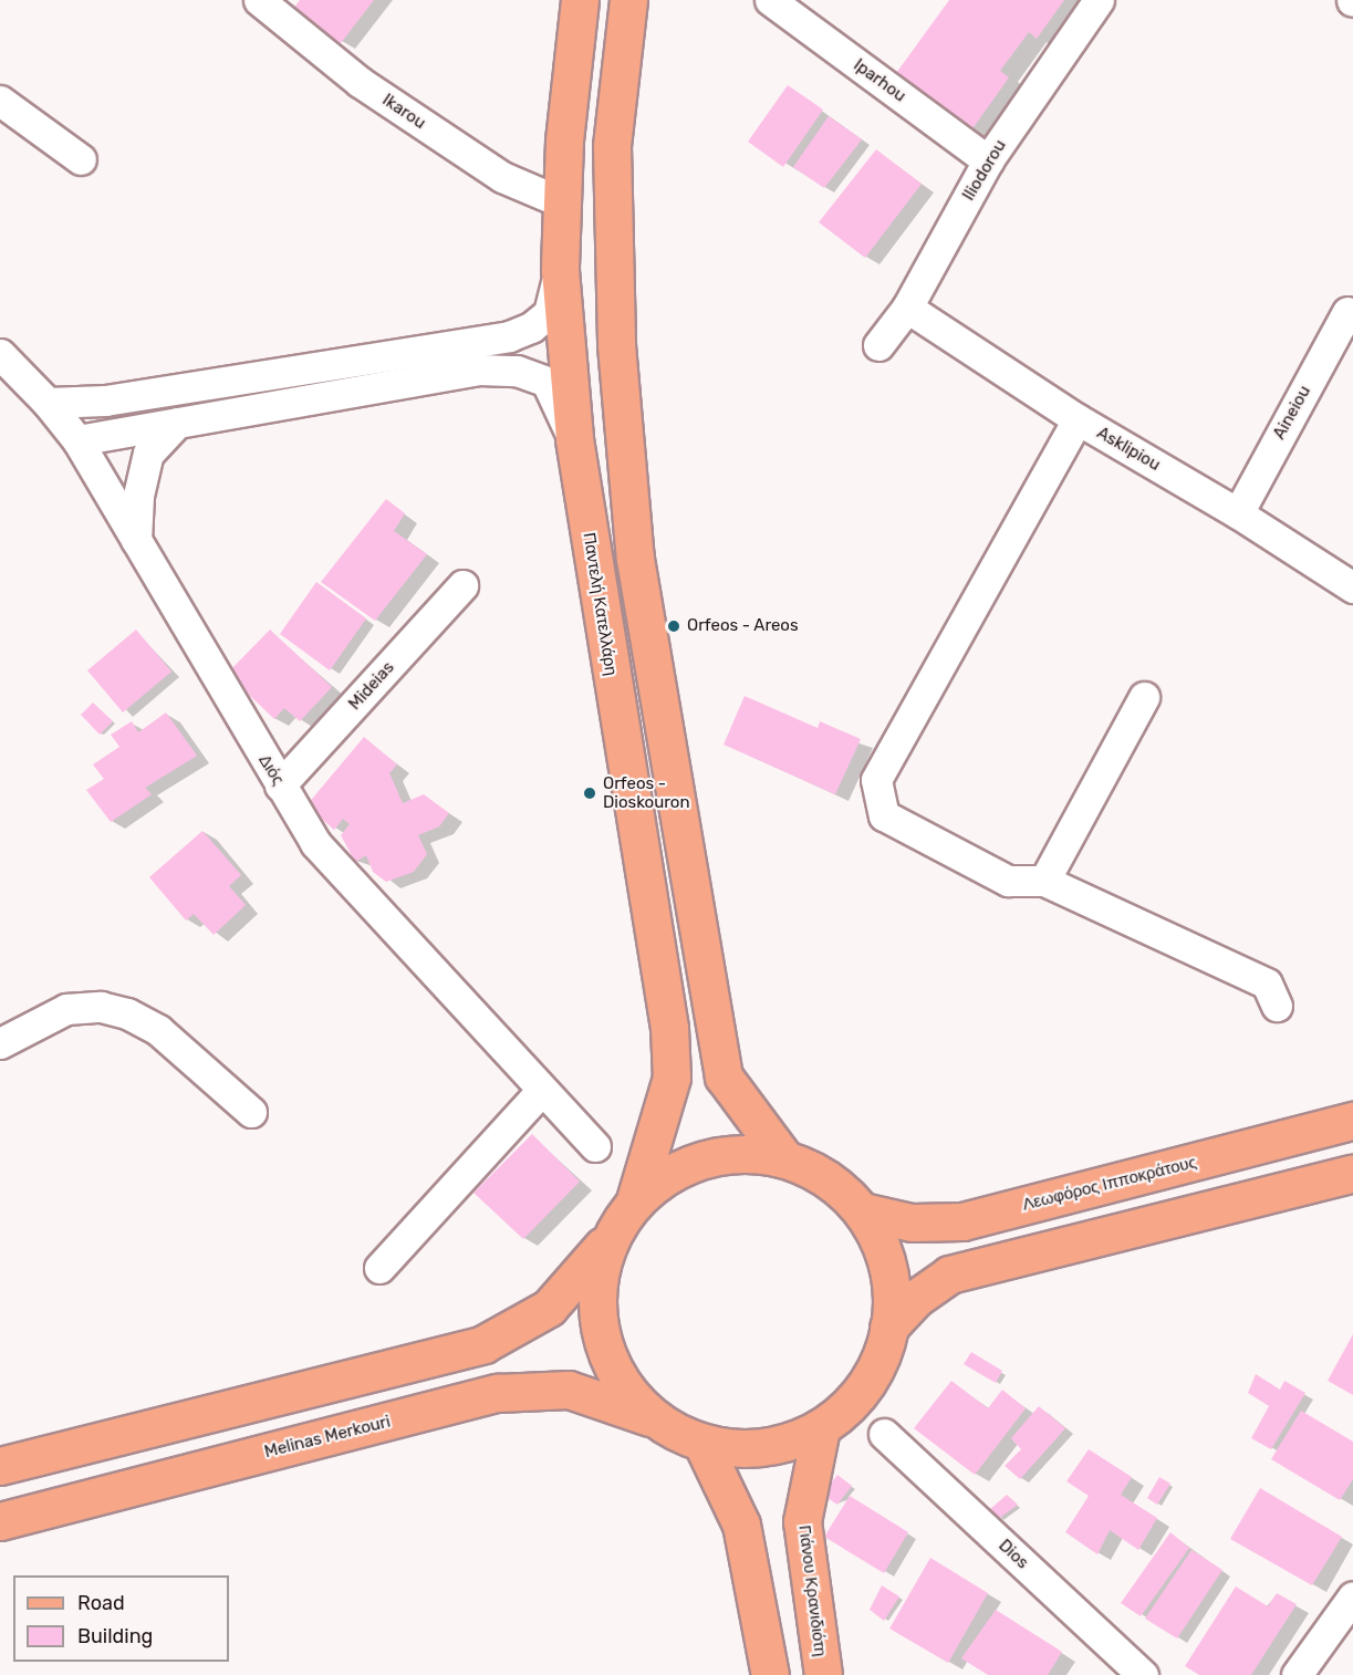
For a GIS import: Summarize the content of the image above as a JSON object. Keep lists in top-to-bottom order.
{
  "streets": {
    "main road": [
      "Παντελή Κατελλάρη",
      "Λεωφόρος Ιπποκράτους",
      "Melinas Merkouri",
      "Γιάνου Κρανιδιότη"
    ],
    "street": [
      "Iparhou",
      "Ikarou",
      "Iliodorou",
      "Aineiou",
      "Asklipiou",
      "Mideias",
      "Διός",
      "Dios"
    ]
  },
  "crossings": [
    ["Iparhou", "Iliodorou"],
    ["Ikarou", "Παντελή Κατελλάρη"],
    ["Iliodorou", "Asklipiou"],
    ["Aineiou", "Asklipiou"],
    ["Mideias", "Διός"]
  ],
  "places": ["Orfeos - Areos", "Orfeos - Dioskouron"],
  "legend": ["Road", "Building"]
}
